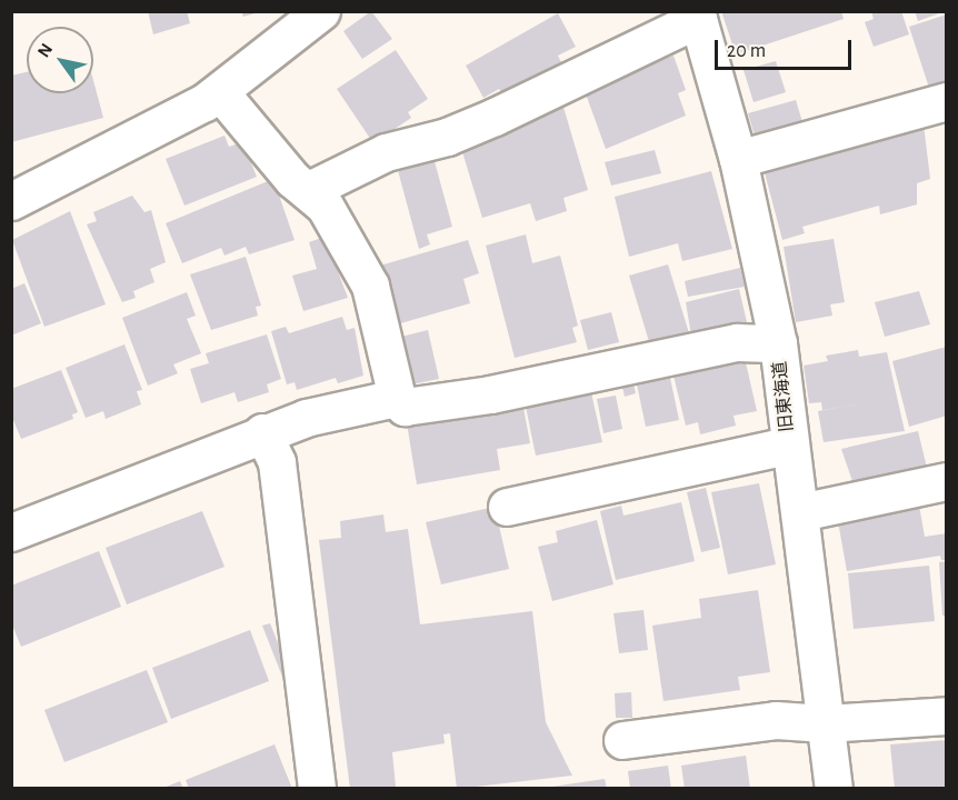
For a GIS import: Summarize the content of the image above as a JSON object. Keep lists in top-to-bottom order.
{
  "streets": {
    "street": ["旧東海道"]
  },
  "scale_bar": "20 m",
  "north": "top left"
}
